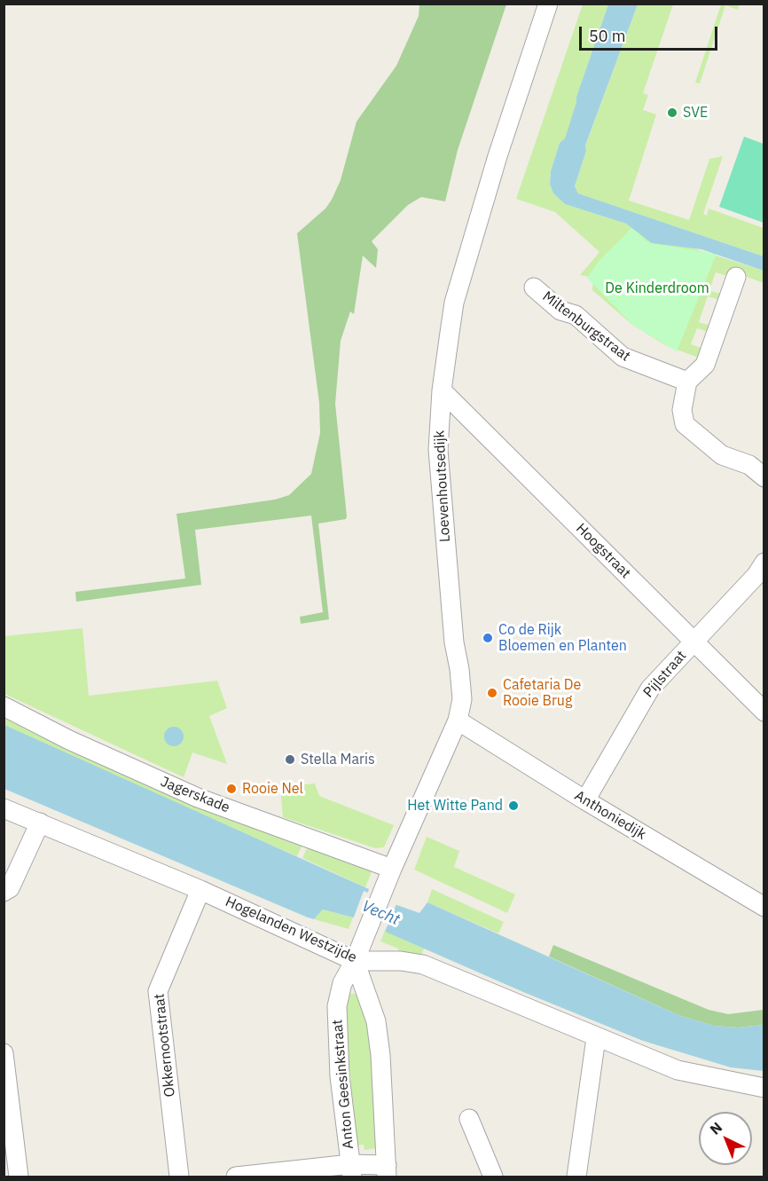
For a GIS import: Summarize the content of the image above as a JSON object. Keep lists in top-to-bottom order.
{
  "streets": {
    "street": [
      "Miltenburgstraat",
      "Loevenhoutsedijk",
      "Hoogstraat",
      "Pijlstraat",
      "Jagerskade",
      "Anthoniedijk",
      "Hogelanden Westzijde",
      "Okkernootstraat",
      "Anton Geesinkstraat"
    ]
  },
  "crossings": [
    ["Loevenhoutsedijk", "Hoogstraat"],
    ["Loevenhoutsedijk", "Jagerskade"],
    ["Loevenhoutsedijk", "Anthoniedijk"],
    ["Loevenhoutsedijk", "Hogelanden Westzijde"],
    ["Loevenhoutsedijk", "Anton Geesinkstraat"],
    ["Hoogstraat", "Pijlstraat"],
    ["Pijlstraat", "Anthoniedijk"],
    ["Hogelanden Westzijde", "Okkernootstraat"],
    ["Hogelanden Westzijde", "Anton Geesinkstraat"]
  ],
  "water": ["Vecht"],
  "parks": ["De Kinderdroom"],
  "places": [
    "SVE",
    "Co de Rijk Bloemen en Planten",
    "Cafetaria De Rooie Brug",
    "Stella Maris",
    "Rooie Nel",
    "Het Witte Pand"
  ],
  "scale_bar": "50 m",
  "north": "top left"
}
